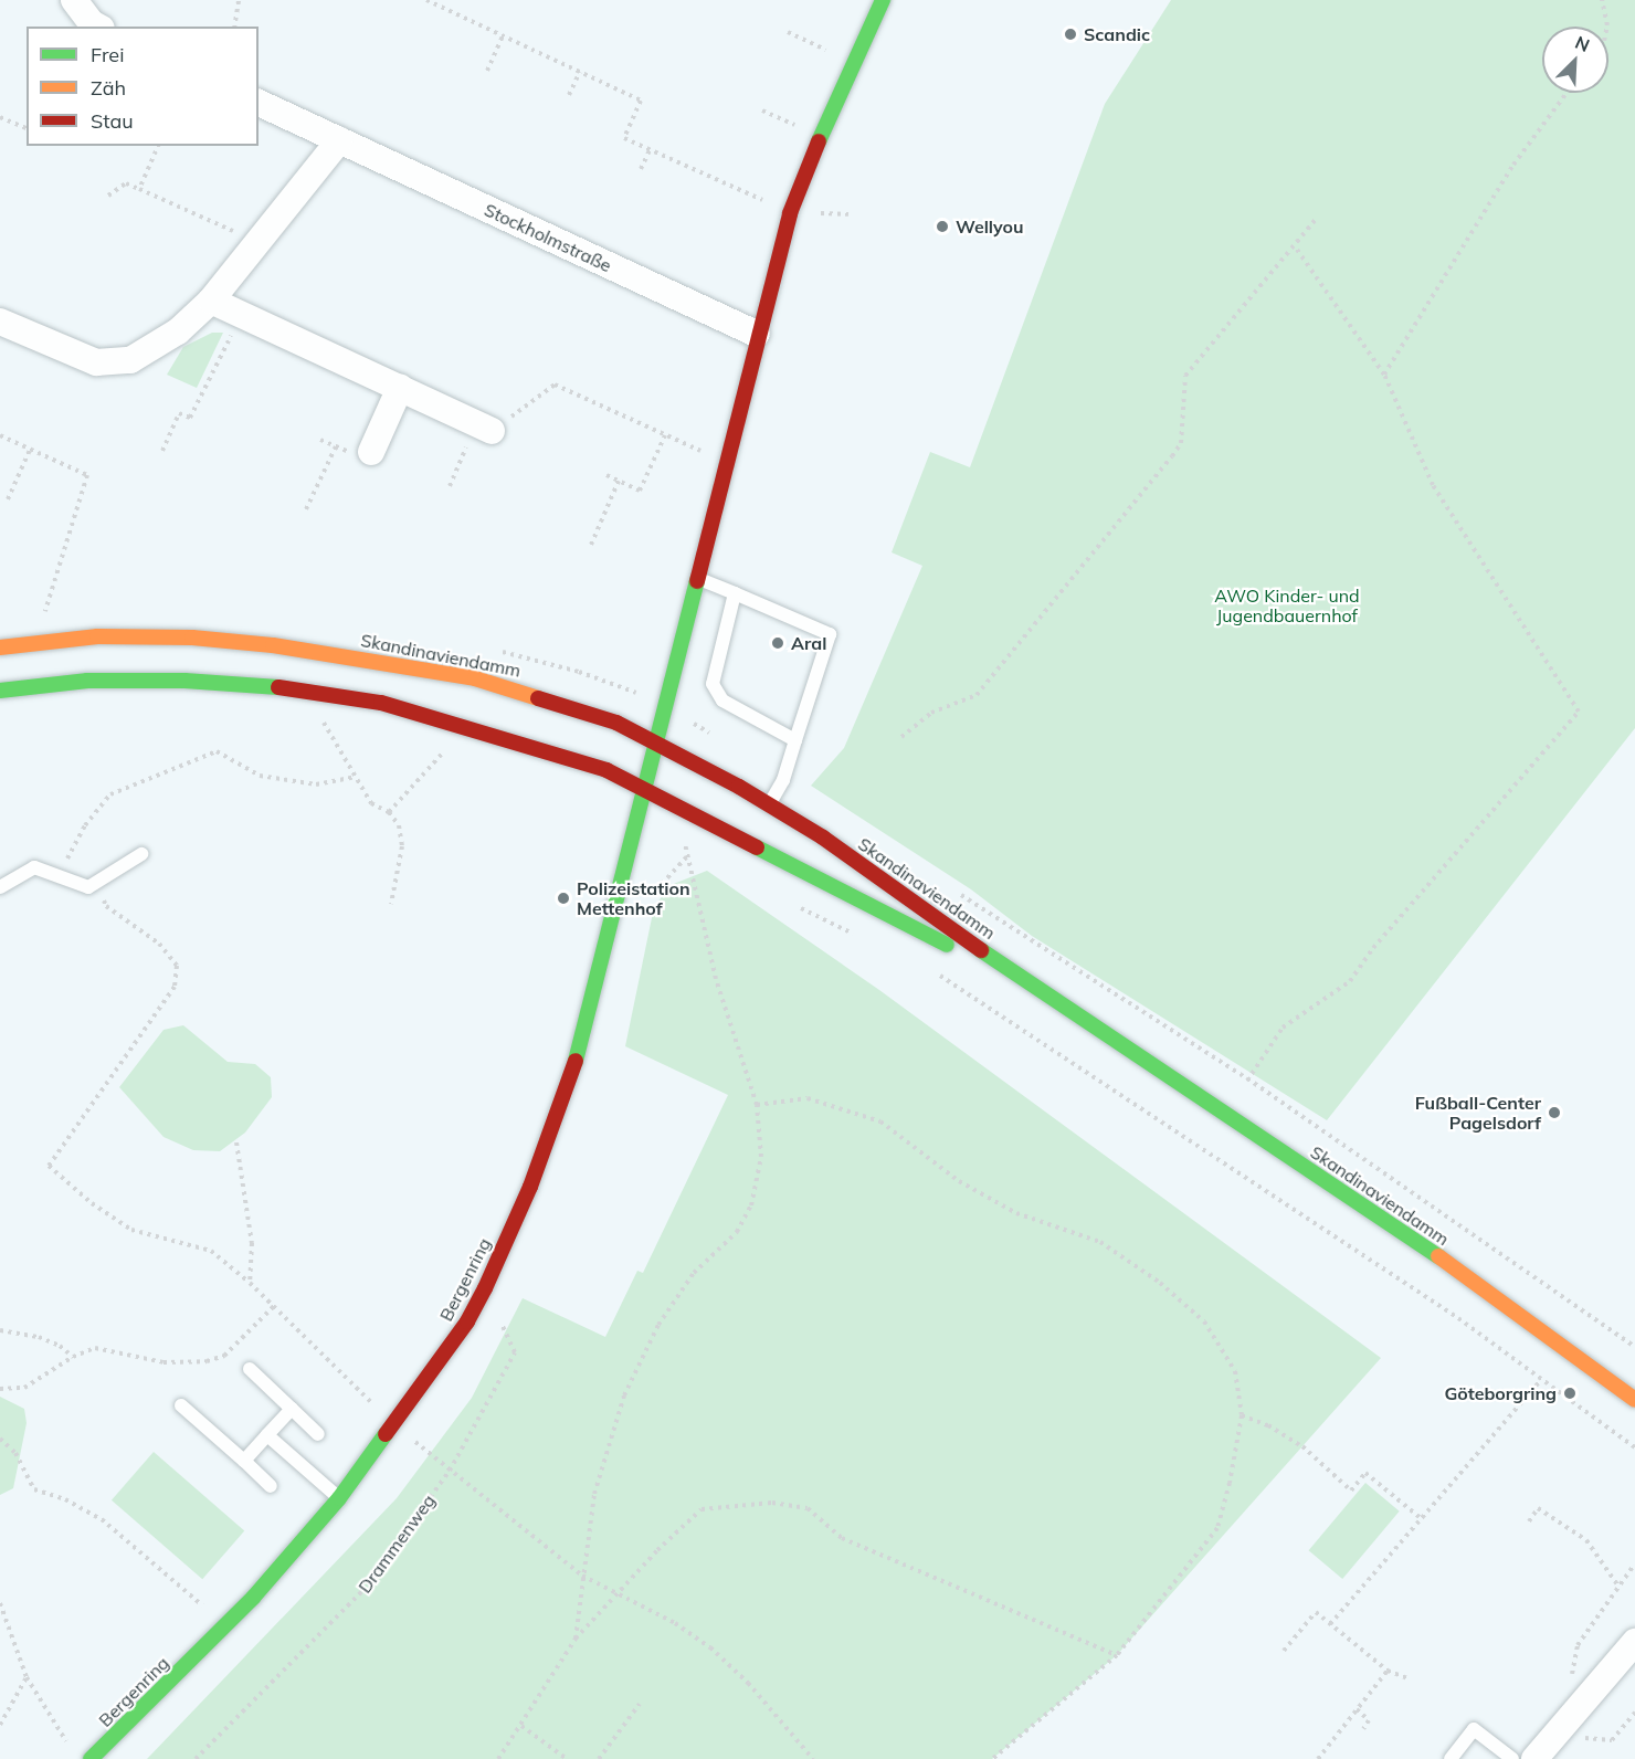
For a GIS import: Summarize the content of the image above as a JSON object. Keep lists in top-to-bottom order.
{
  "streets": {
    "main road": ["Skandinaviendamm", "Bergenring"],
    "street": ["Stockholmstraße"],
    "path": ["Drammenweg"]
  },
  "crossings": [
    ["Skandinaviendamm", "Bergenring"],
    ["Bergenring", "Drammenweg"]
  ],
  "parks": ["AWO Kinder- und Jugendbauernhof"],
  "places": [
    "Scandic",
    "Wellyou",
    "Aral",
    "Polizeistation Mettenhof",
    "Fußball-Center Pagelsdorf",
    "Göteborgring"
  ],
  "legend": ["Frei", "Zäh", "Stau"],
  "north": "top right"
}
